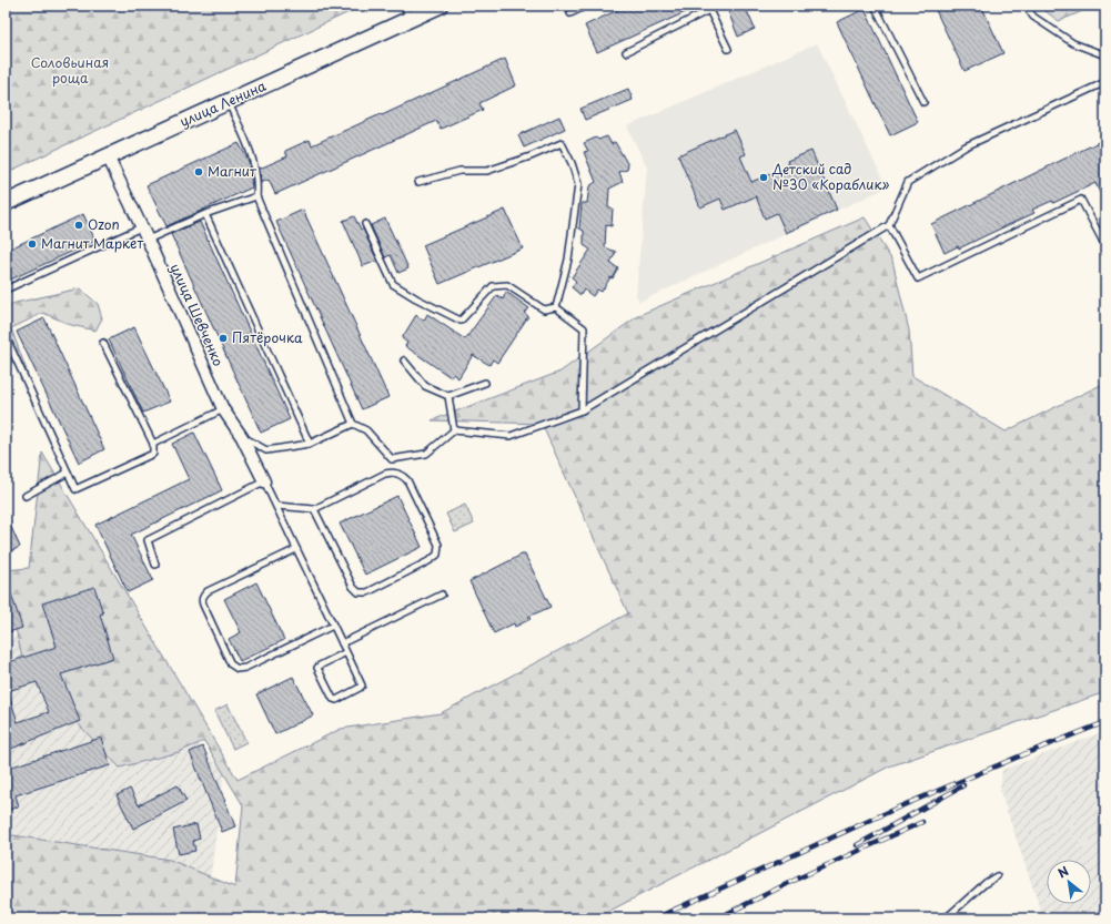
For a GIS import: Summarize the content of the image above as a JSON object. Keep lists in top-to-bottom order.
{
  "streets": {
    "main road": ["улица Ленина"],
    "street": ["улица Шевченко"]
  },
  "crossings": [
    ["улица Ленина", "улица Шевченко"]
  ],
  "parks": ["Соловьиная роща"],
  "places": [
    "Магнит",
    "Детский сад №30 «Кораблик»",
    "Ozon",
    "Магнит Маркет",
    "Пятёрочка"
  ],
  "north": "top left"
}
